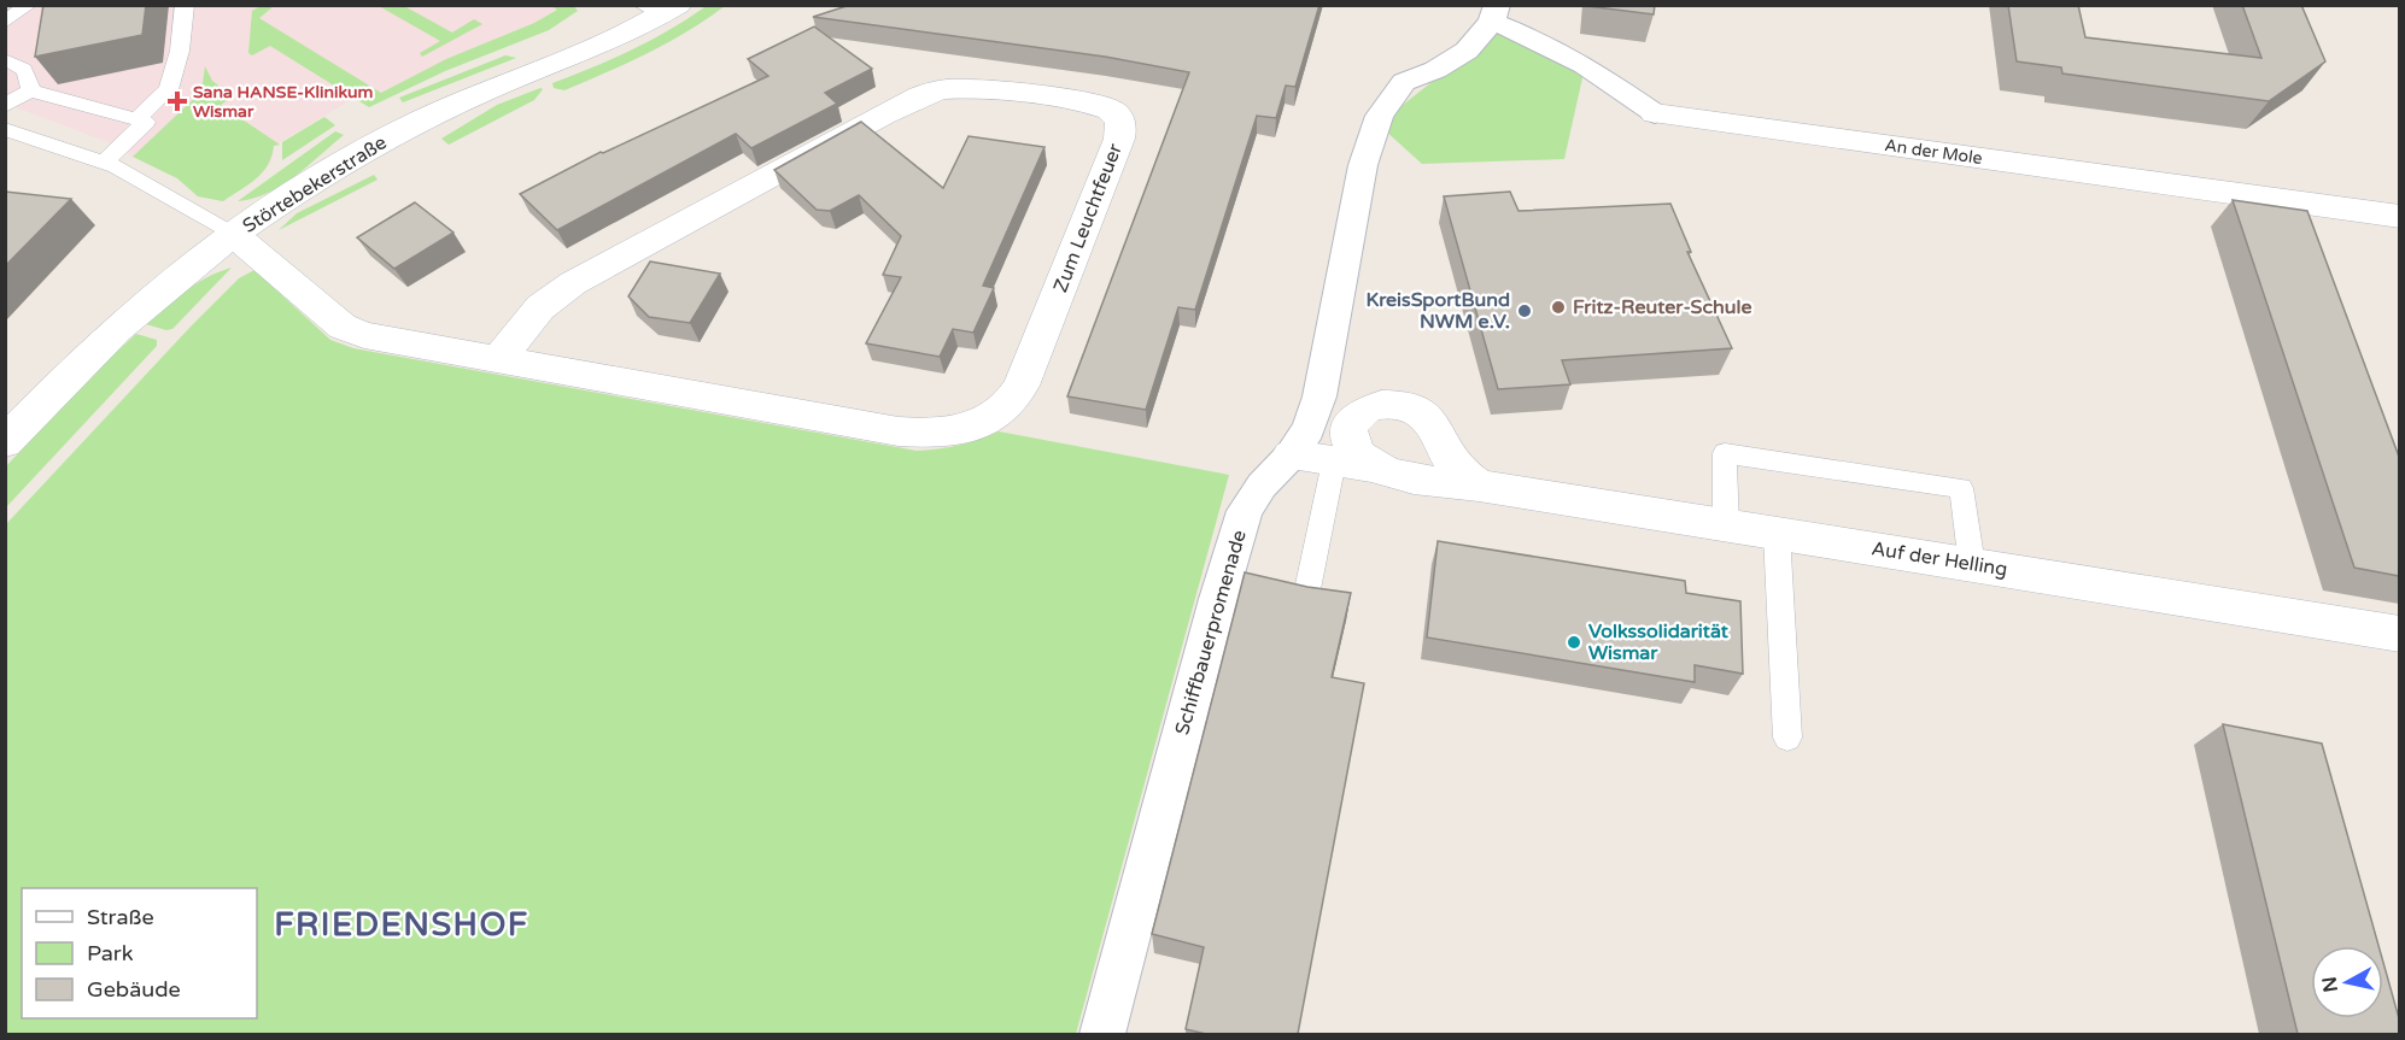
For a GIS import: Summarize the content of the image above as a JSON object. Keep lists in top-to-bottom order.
{
  "streets": {
    "street": [
      "An der Mole",
      "Störtebekerstraße",
      "Zum Leuchtfeuer",
      "Auf der Helling",
      "Schiffbauerpromenade"
    ]
  },
  "crossings": [
    ["An der Mole", "Schiffbauerpromenade"],
    ["Störtebekerstraße", "Zum Leuchtfeuer"],
    ["Auf der Helling", "Schiffbauerpromenade"]
  ],
  "districts": ["FRIEDENSHOF"],
  "places": {
    "health": ["Sana HANSE-Klinikum Wismar"],
    "other": ["Fritz-Reuter-Schule", "KreisSportBund NWM e.V.", "Volkssolidarität Wismar"]
  },
  "legend": ["Straße", "Park", "Gebäude"],
  "north": "left"
}
